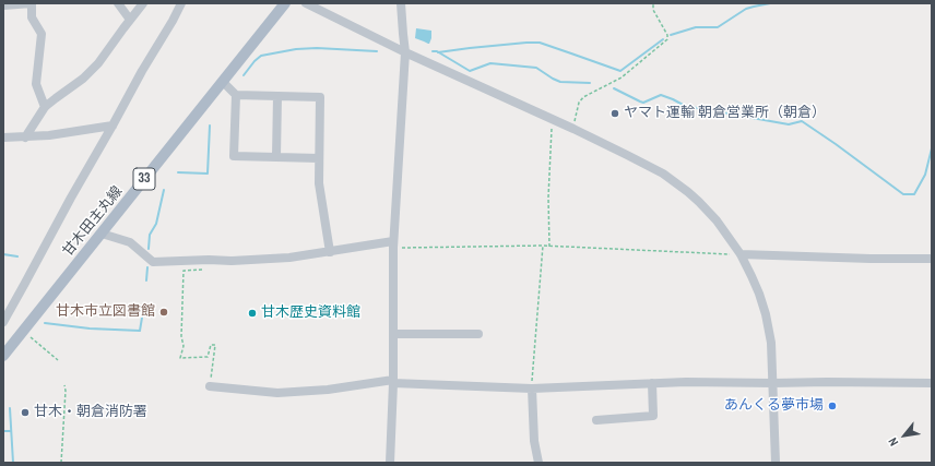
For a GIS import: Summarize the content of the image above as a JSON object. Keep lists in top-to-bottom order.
{
  "streets": {
    "main road": ["33", "甘木田主丸線"]
  },
  "places": [
    "ヤマト運輸 朝倉営業所（朝倉）",
    "甘木市立図書館",
    "甘木歴史資料館",
    "あんくる夢市場",
    "甘木・朝倉消防署"
  ],
  "north": "bottom left"
}
